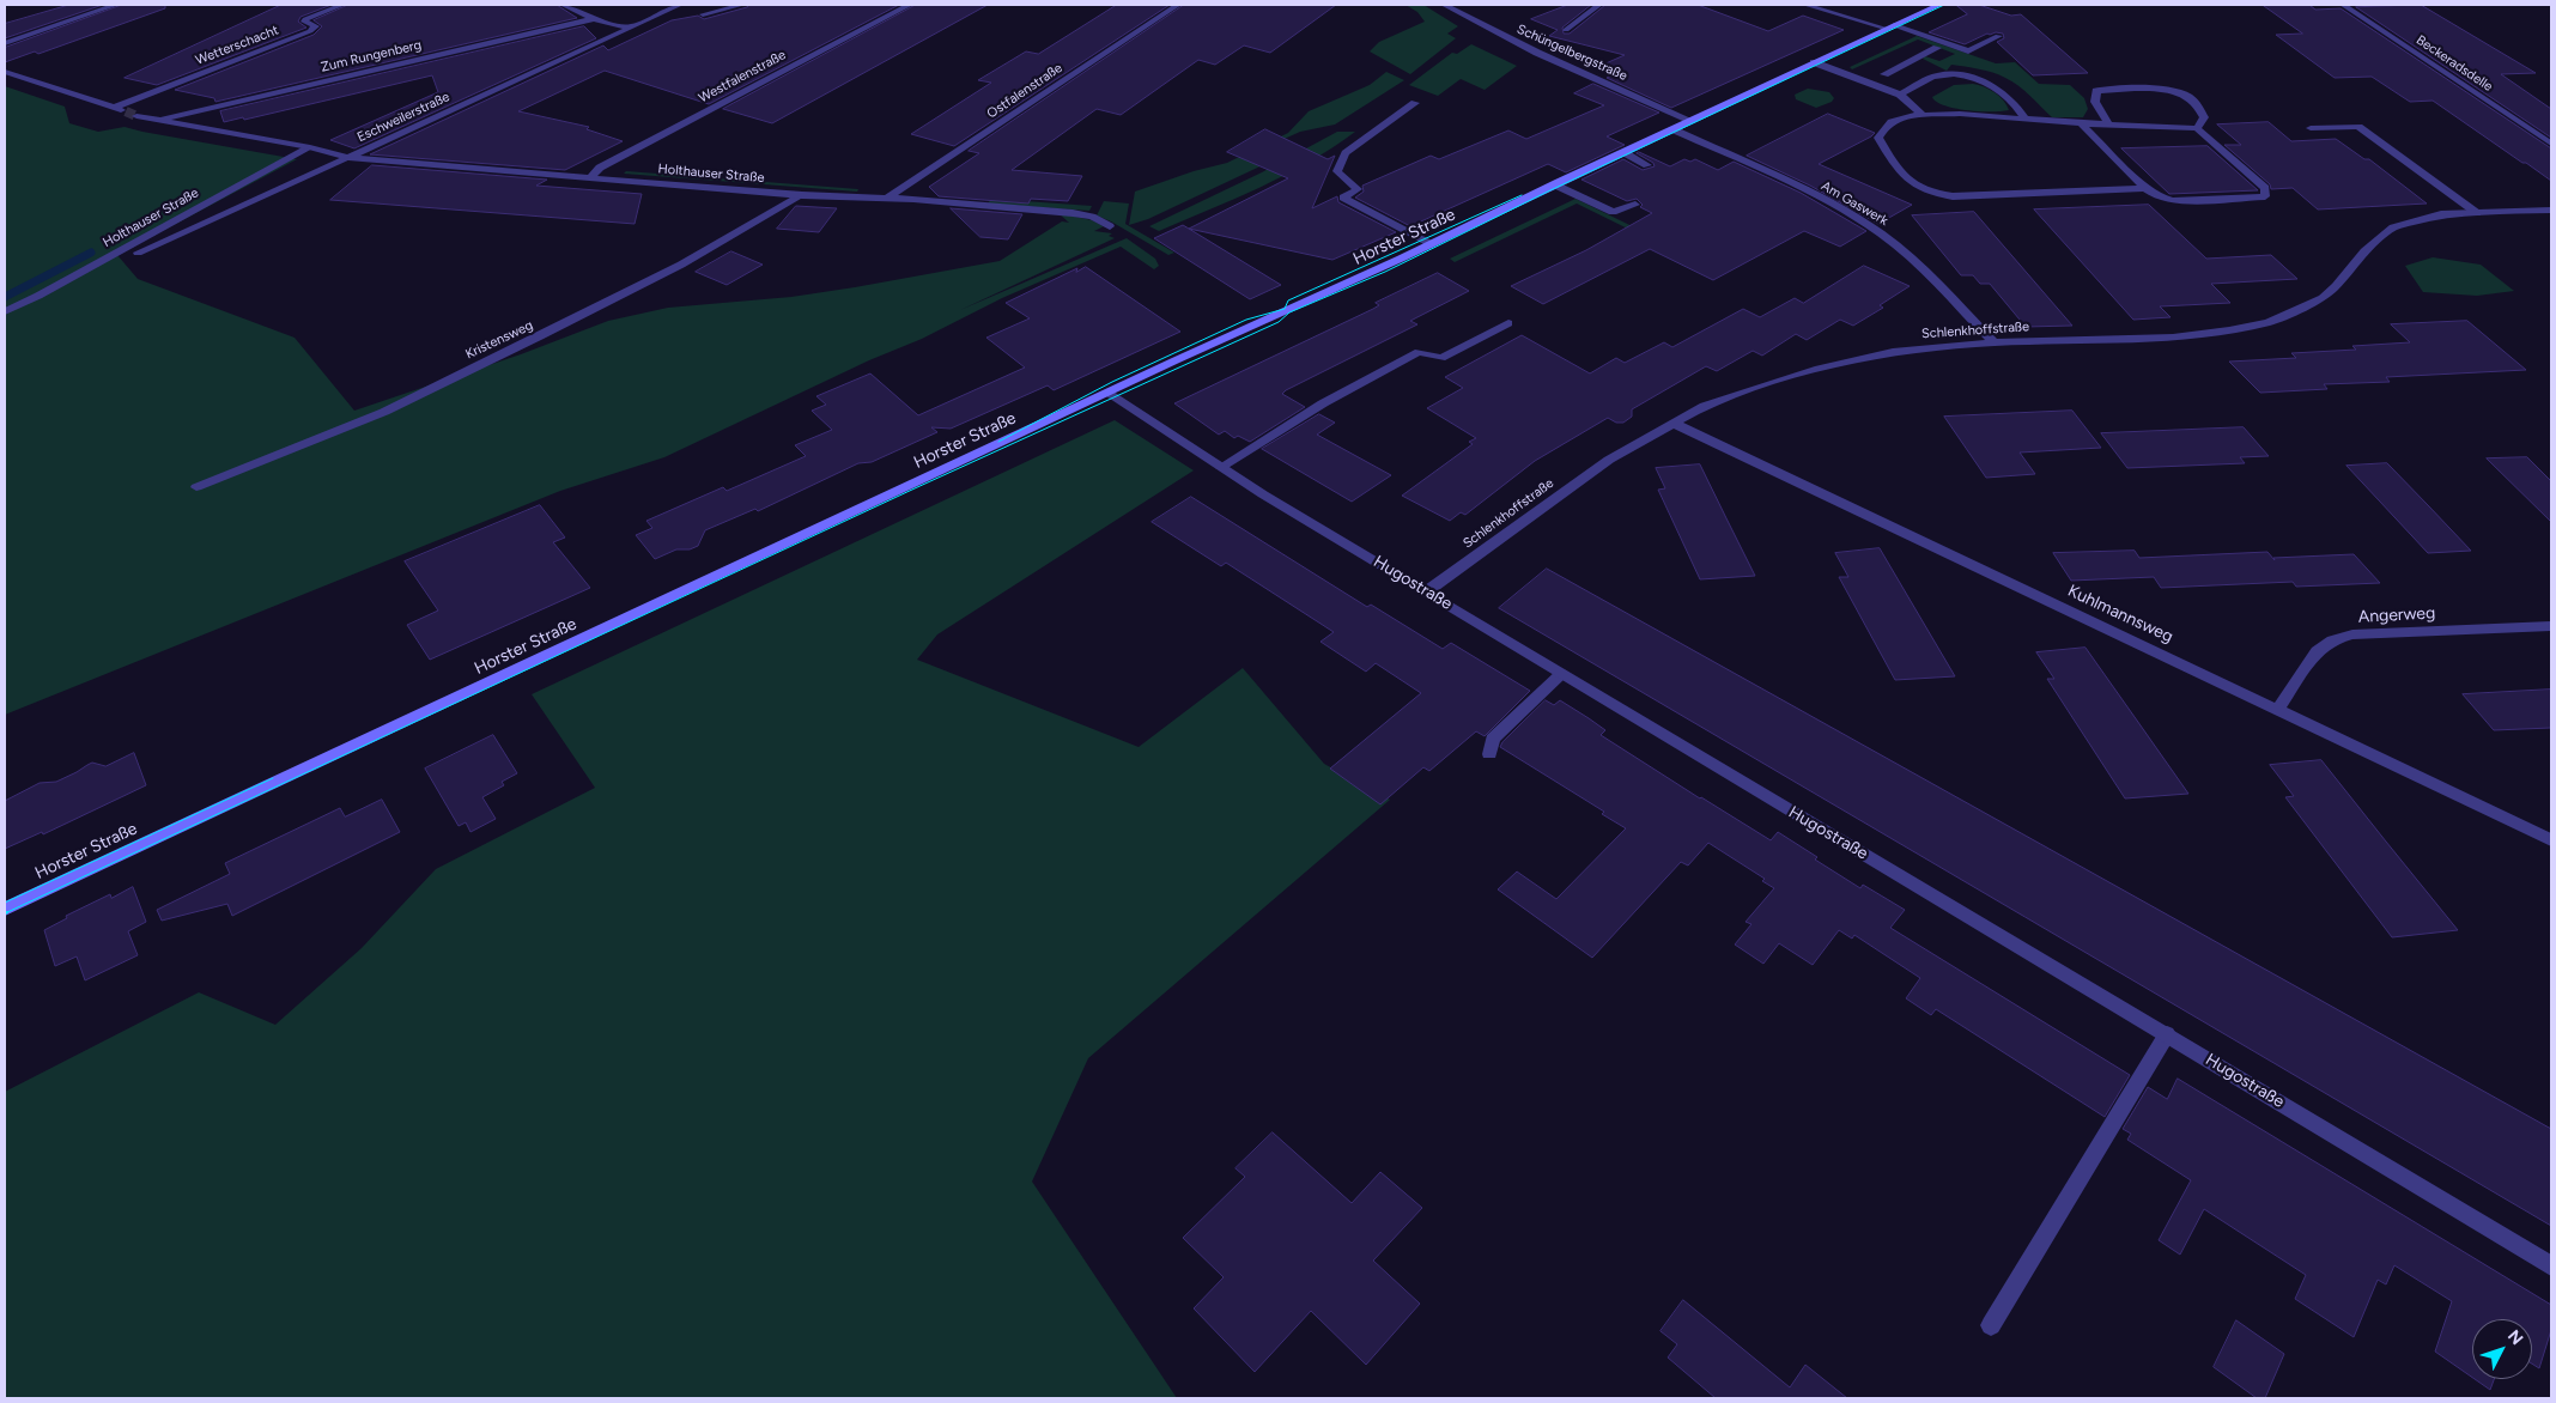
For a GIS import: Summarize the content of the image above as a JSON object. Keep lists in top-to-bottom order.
{
  "streets": {
    "main road": ["Horster Straße"],
    "street": [
      "Wetterschacht",
      "Schüngelbergstraße",
      "Zum Rungenberg",
      "Beckeradsdelle",
      "Westfalenstraße",
      "Ostfalenstraße",
      "Eschweilerstraße",
      "Holthauser Straße",
      "Am Gaswerk",
      "Schlenkhoffstraße",
      "Kristensweg",
      "Hugostraße",
      "Kuhlmannsweg",
      "Angerweg"
    ]
  },
  "crossings": [
    ["Schüngelbergstraße", "Horster Straße"],
    ["Zum Rungenberg", "Holthauser Straße"],
    ["Westfalenstraße", "Holthauser Straße"],
    ["Ostfalenstraße", "Holthauser Straße"],
    ["Eschweilerstraße", "Holthauser Straße"],
    ["Holthauser Straße", "Kristensweg"],
    ["Am Gaswerk", "Horster Straße"],
    ["Am Gaswerk", "Schlenkhoffstraße"],
    ["Horster Straße", "Hugostraße"],
    ["Schlenkhoffstraße", "Hugostraße"],
    ["Schlenkhoffstraße", "Kuhlmannsweg"],
    ["Kuhlmannsweg", "Angerweg"]
  ],
  "north": "top right"
}
